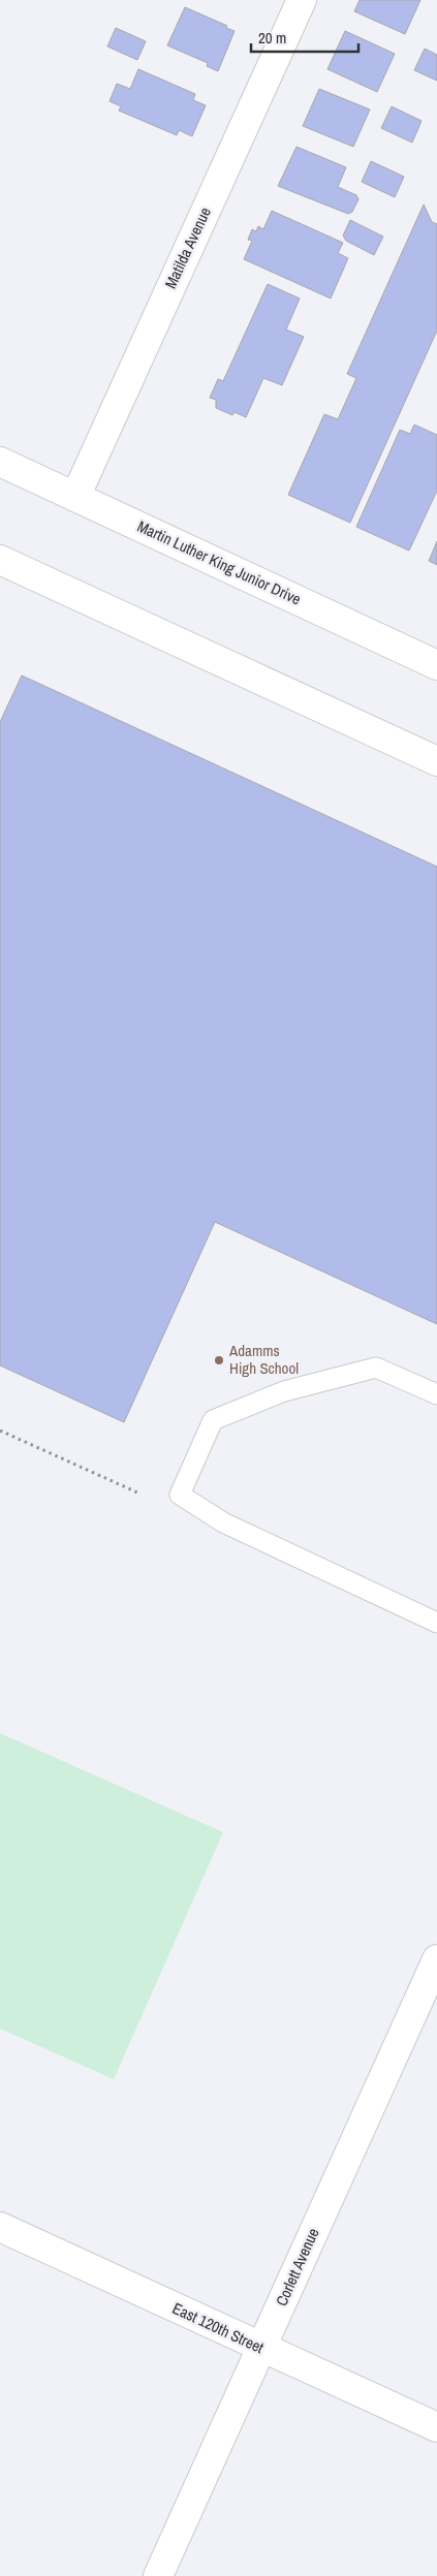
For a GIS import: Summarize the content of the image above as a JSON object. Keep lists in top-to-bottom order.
{
  "streets": {
    "street": [
      "Matilda Avenue",
      "Martin Luther King Junior Drive",
      "Corlett Avenue",
      "East 120th Street"
    ]
  },
  "crossings": [
    ["Matilda Avenue", "Martin Luther King Junior Drive"],
    ["Corlett Avenue", "East 120th Street"]
  ],
  "places": ["Adamms High School"],
  "scale_bar": "20 m"
}
